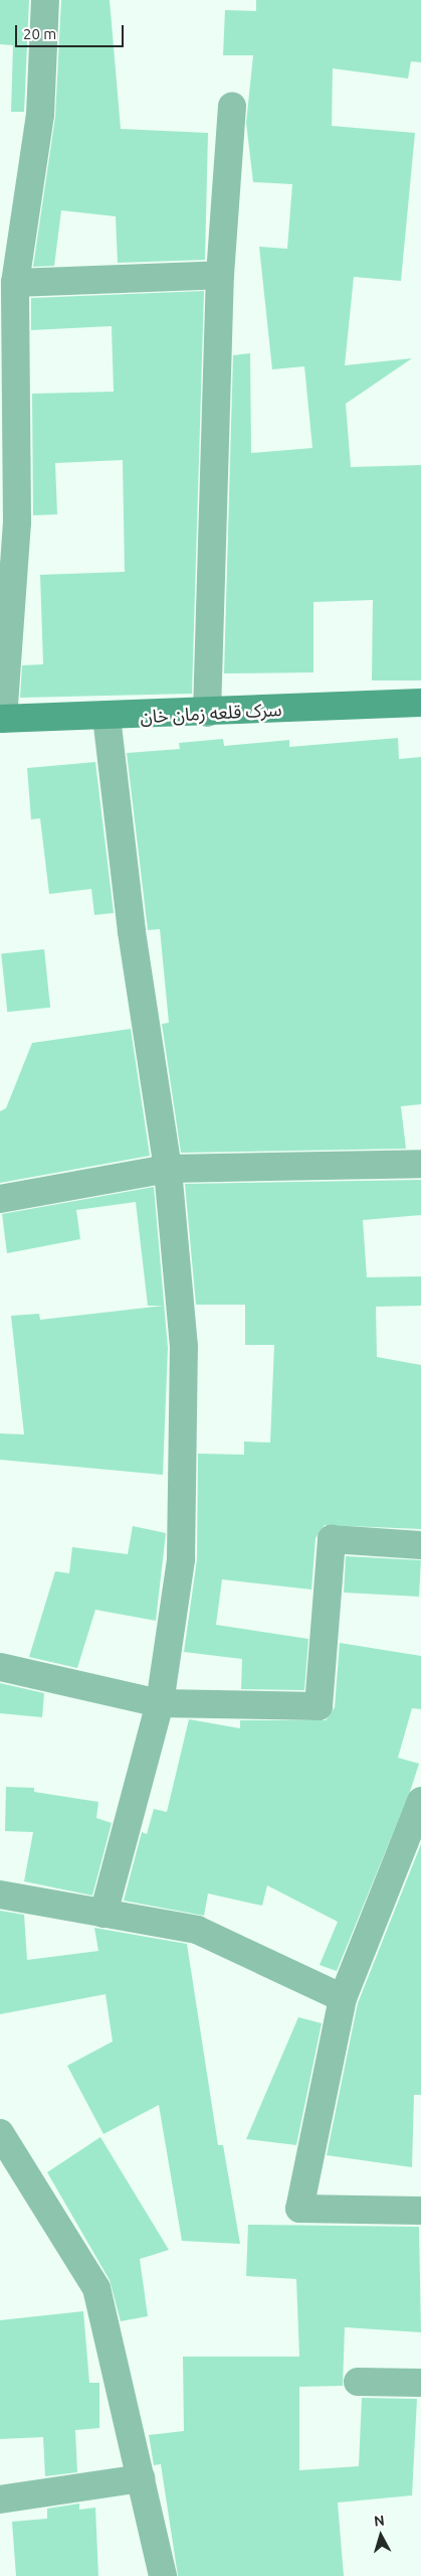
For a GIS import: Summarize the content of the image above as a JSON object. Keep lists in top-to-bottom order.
{
  "streets": {
    "street": ["سرک قلعه زمان خان"]
  },
  "scale_bar": "20 m",
  "north": "top"
}
